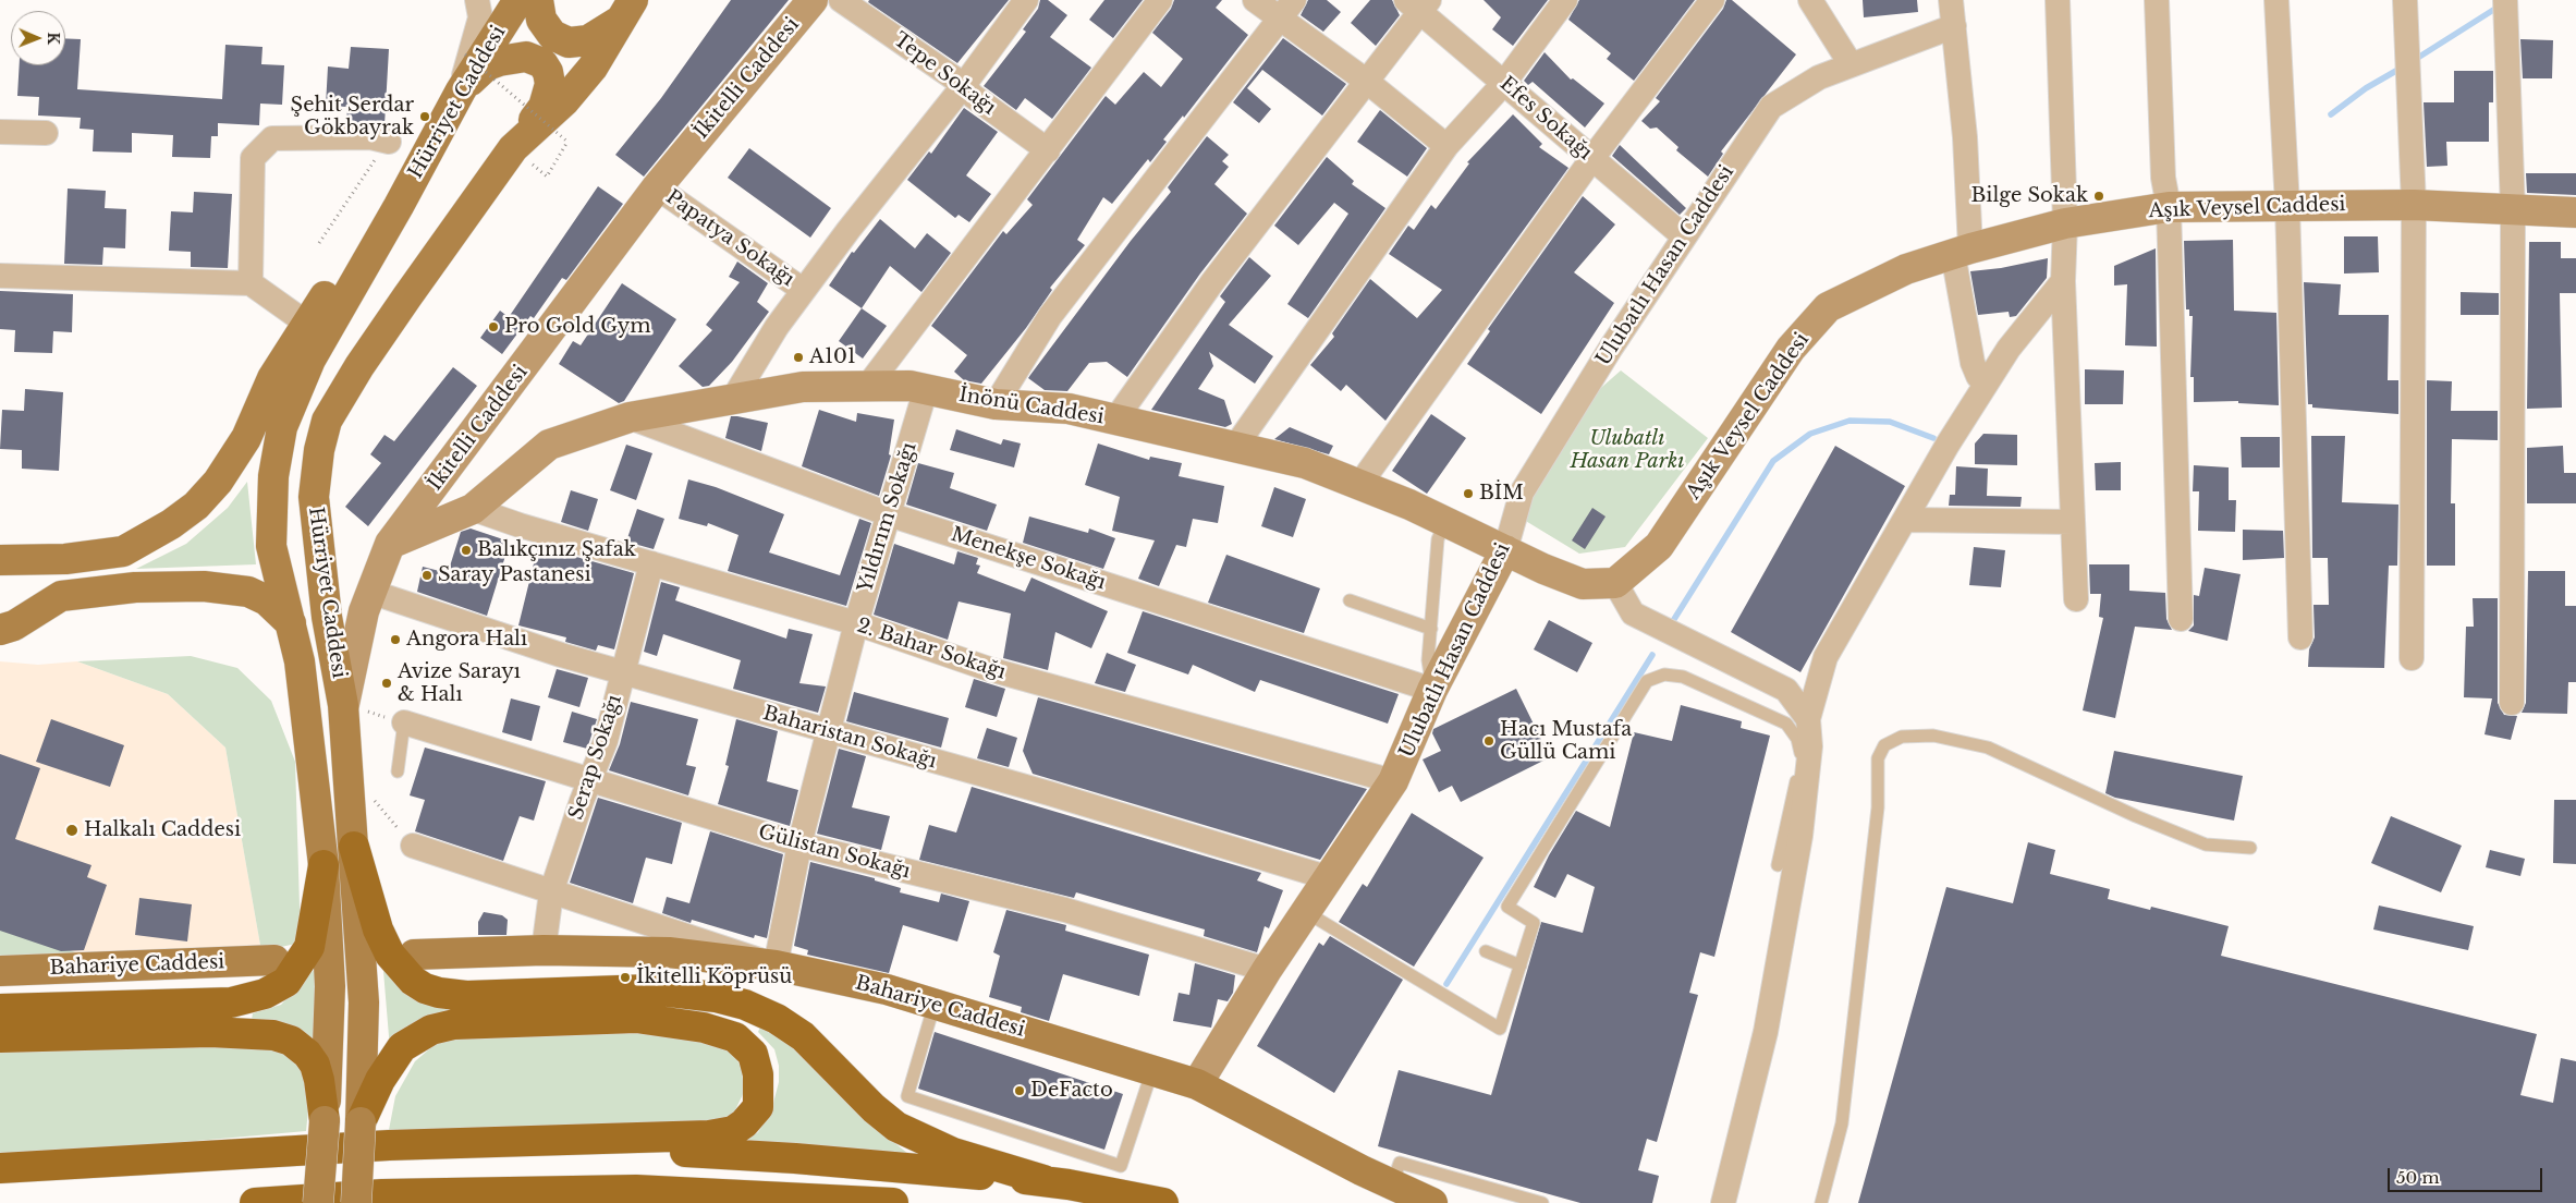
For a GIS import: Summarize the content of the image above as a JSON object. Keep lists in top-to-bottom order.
{
  "streets": {
    "main road": [
      "İkitelli Caddesi",
      "Hürriyet Caddesi",
      "Aşık Veysel Caddesi",
      "Ulubatlı Hasan Caddesi",
      "İnönü Caddesi",
      "Bahariye Caddesi"
    ],
    "street": [
      "Tepe Sokağı",
      "Efes Sokağı",
      "Papatya Sokağı",
      "Yıldırım Sokağı",
      "Menekşe Sokağı",
      "2. Bahar Sokağı",
      "Baharistan Sokağı",
      "Serap Sokağı",
      "Gülistan Sokağı"
    ]
  },
  "crossings": [
    ["İkitelli Caddesi", "Hürriyet Caddesi"],
    ["İkitelli Caddesi", "Papatya Sokağı"],
    ["İkitelli Caddesi", "İnönü Caddesi"],
    ["İkitelli Caddesi", "Baharistan Sokağı"],
    ["Efes Sokağı", "Ulubatlı Hasan Caddesi"],
    ["Aşık Veysel Caddesi", "İnönü Caddesi"],
    ["Ulubatlı Hasan Caddesi", "İnönü Caddesi"],
    ["Ulubatlı Hasan Caddesi", "Menekşe Sokağı"],
    ["Ulubatlı Hasan Caddesi", "2. Bahar Sokağı"],
    ["Ulubatlı Hasan Caddesi", "Baharistan Sokağı"],
    ["Ulubatlı Hasan Caddesi", "Gülistan Sokağı"],
    ["Ulubatlı Hasan Caddesi", "Bahariye Caddesi"],
    ["İnönü Caddesi", "Yıldırım Sokağı"],
    ["İnönü Caddesi", "Menekşe Sokağı"],
    ["İnönü Caddesi", "2. Bahar Sokağı"],
    ["Yıldırım Sokağı", "Menekşe Sokağı"],
    ["Yıldırım Sokağı", "2. Bahar Sokağı"],
    ["Yıldırım Sokağı", "Baharistan Sokağı"],
    ["Yıldırım Sokağı", "Gülistan Sokağı"],
    ["Yıldırım Sokağı", "Bahariye Caddesi"],
    ["2. Bahar Sokağı", "Serap Sokağı"],
    ["Baharistan Sokağı", "Serap Sokağı"],
    ["Serap Sokağı", "Gülistan Sokağı"],
    ["Serap Sokağı", "Bahariye Caddesi"]
  ],
  "parks": ["Ulubatlı Hasan Parkı"],
  "places": [
    "Şehit Serdar Gökbayrak",
    "Bilge Sokak",
    "Pro Gold Gym",
    "A101",
    "BİM",
    "Balıkçınız Şafak",
    "Saray Pastanesi",
    "Angora Halı",
    "Avize Sarayı & Halı",
    "Hacı Mustafa Güllü Cami",
    "Halkalı Caddesi",
    "İkitelli Köprüsü",
    "DeFacto"
  ],
  "scale_bar": "50 m",
  "north": "right"
}
